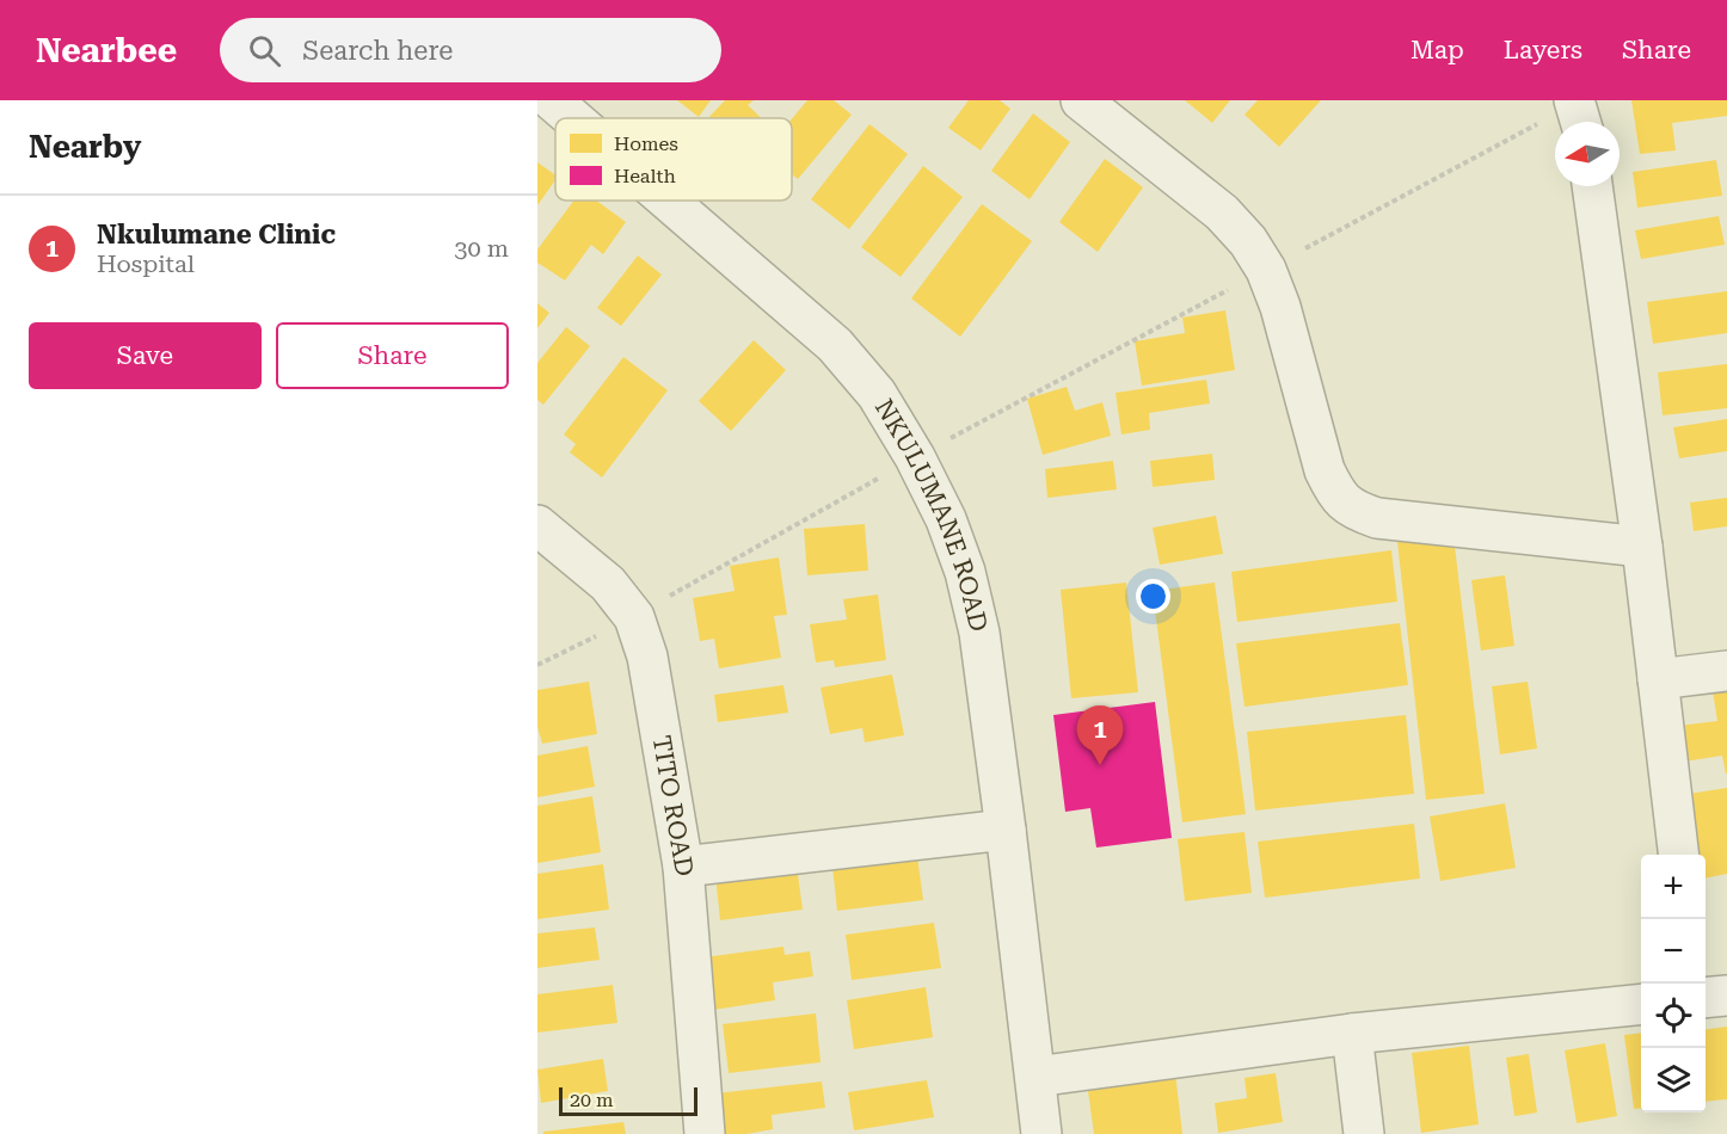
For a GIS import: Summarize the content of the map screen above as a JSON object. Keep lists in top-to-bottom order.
{
  "streets": {
    "street": ["NKULUMANE ROAD", "TITO ROAD"]
  },
  "legend": ["Homes", "Health"],
  "scale_bar": "20 m",
  "north": "left",
  "page": {
    "header": "Nearbee",
    "search": "Search here",
    "nav": ["Map", "Layers", "Share"],
    "heading": "Nearby",
    "list": [
      {
        "mark": "1",
        "name": "Nkulumane Clinic",
        "note": "Hospital",
        "value": "30 m"
      }
    ],
    "buttons": ["Save", "Share"],
    "pins": "1",
    "map_buttons": ["+", "−"],
    "scale": "20 m"
  }
}
